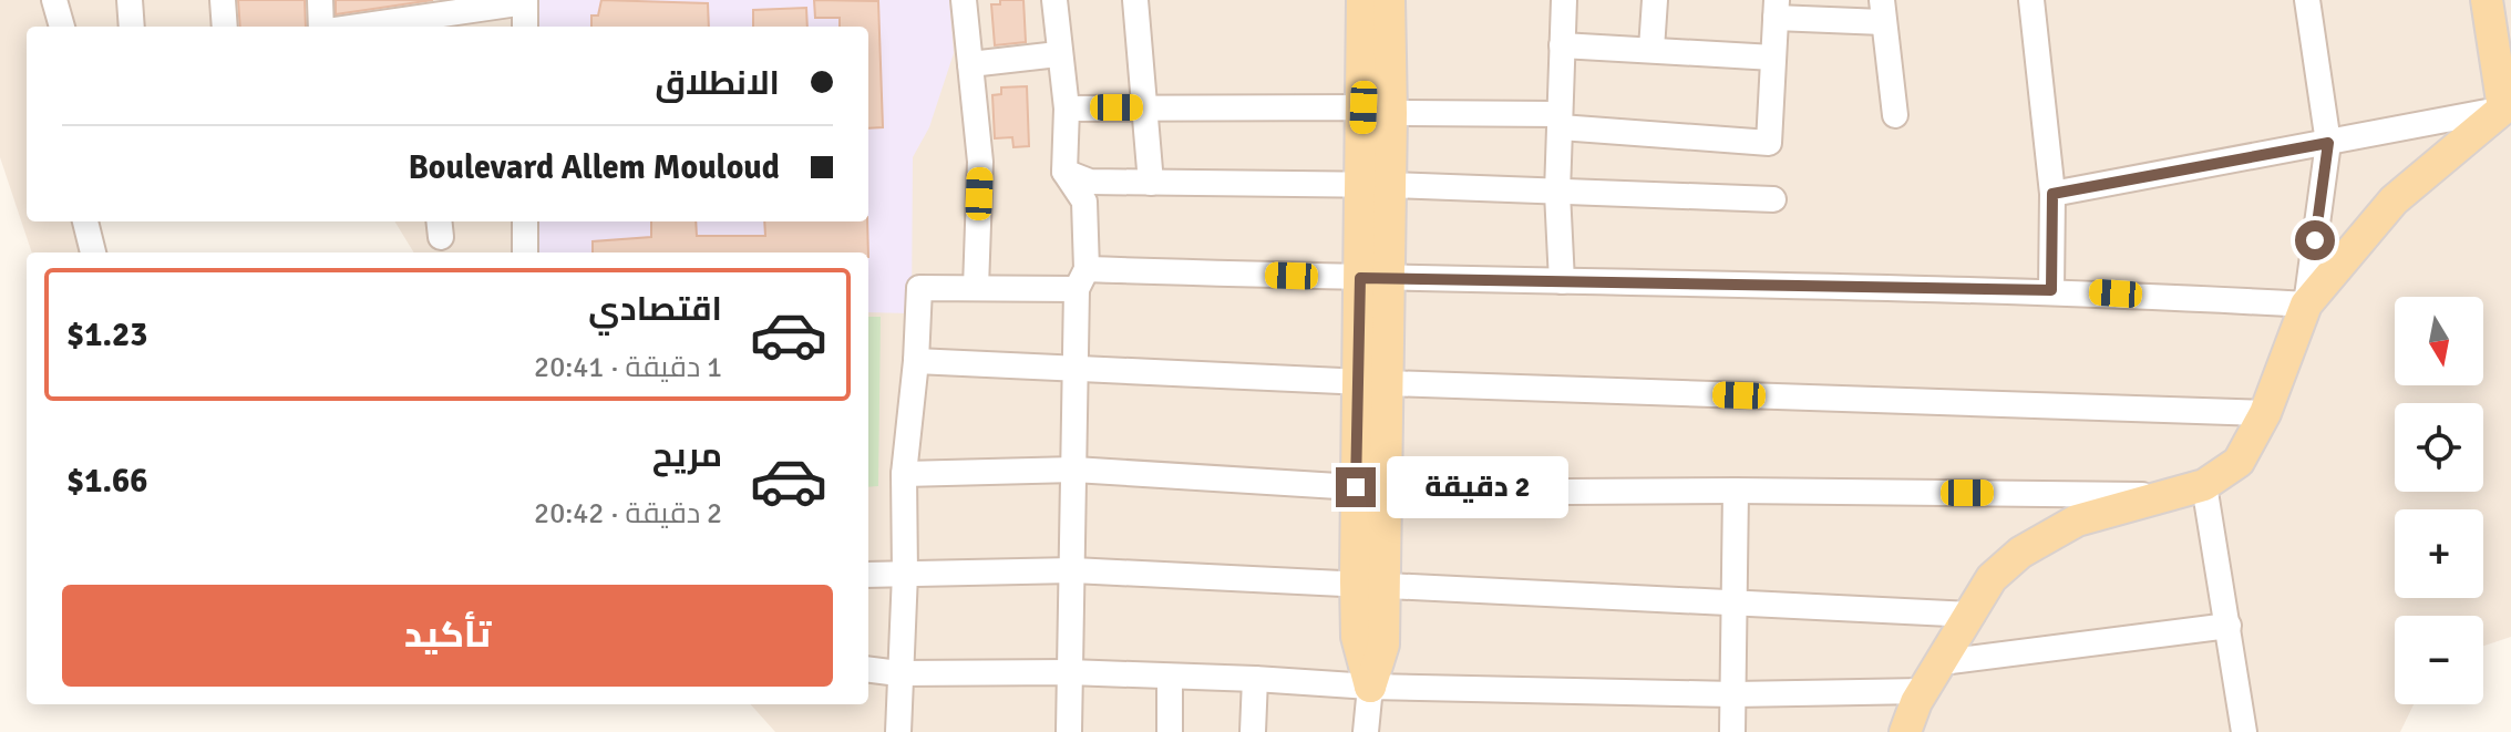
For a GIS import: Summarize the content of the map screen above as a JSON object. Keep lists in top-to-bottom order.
{
  "north": "bottom",
  "page": {
    "banner": ["الانطلاق", "Boulevard Allem Mouloud"],
    "list": [
      {
        "name": "اقتصادي",
        "note": "1 دقيقة · 20:41",
        "value": "$1.23"
      },
      {
        "name": "مريح",
        "note": "2 دقيقة · 20:42",
        "value": "$1.66"
      }
    ],
    "map_buttons": ["+", "−"],
    "bubble": "2 دقيقة",
    "buttons": "تأكيد"
  }
}
